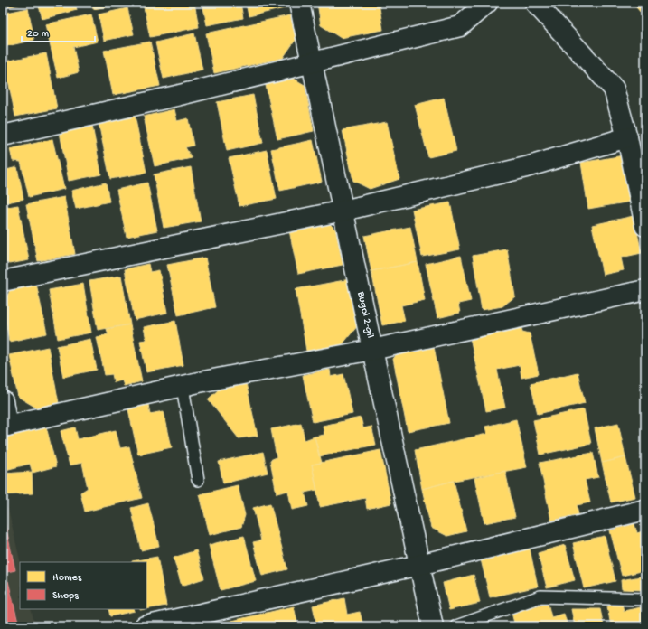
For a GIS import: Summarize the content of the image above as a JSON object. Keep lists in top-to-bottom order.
{
  "streets": {
    "street": ["Bugol 2-gil"]
  },
  "legend": ["Homes", "Shops"],
  "scale_bar": "20 m"
}
